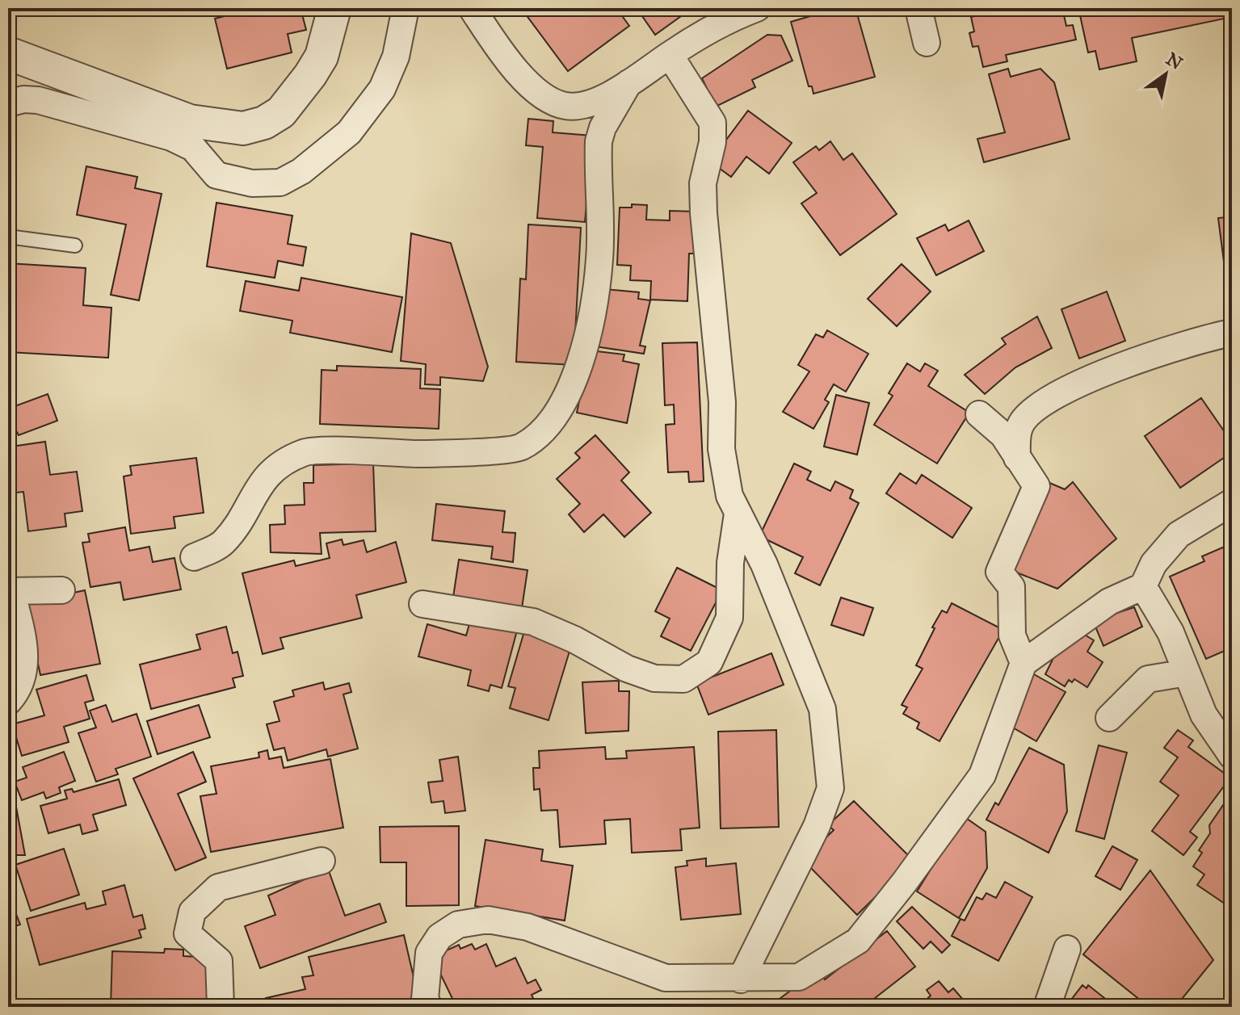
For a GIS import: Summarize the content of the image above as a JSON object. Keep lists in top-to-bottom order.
{
  "north": "top right"
}
